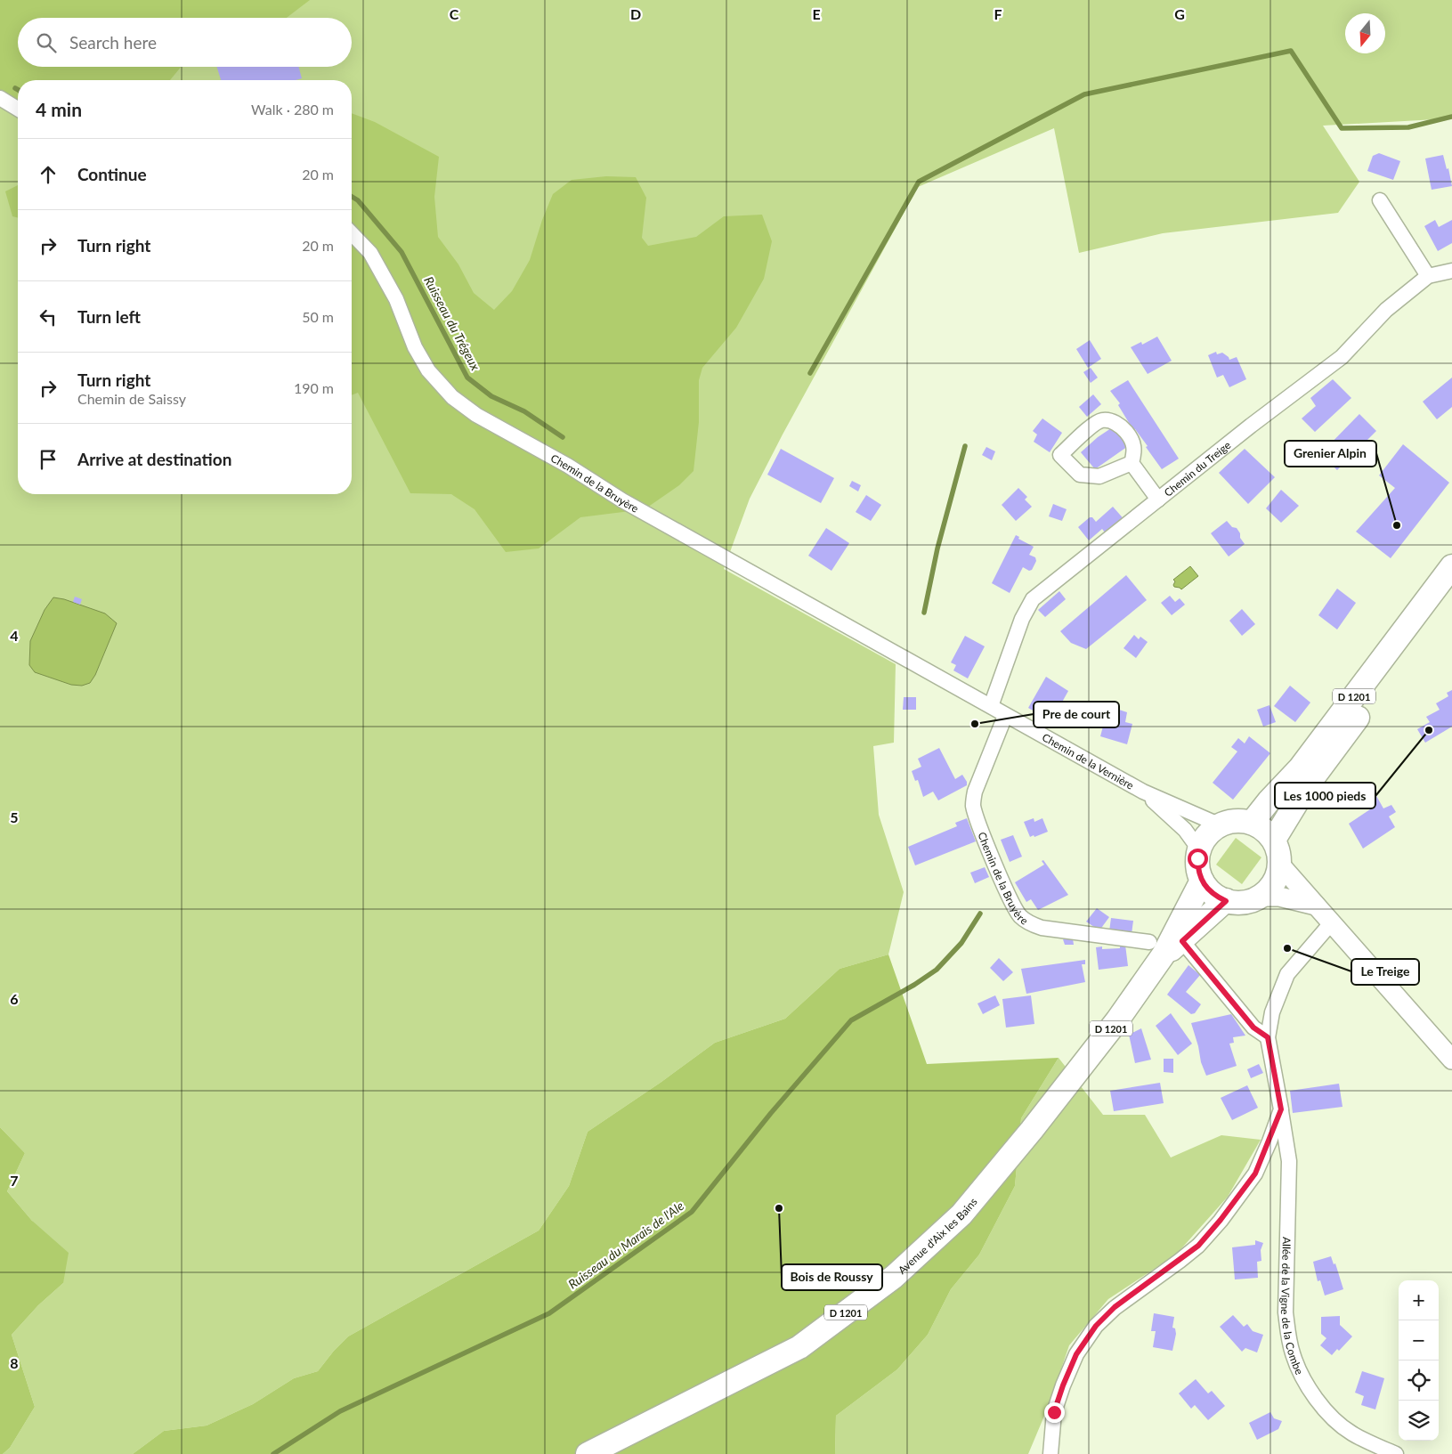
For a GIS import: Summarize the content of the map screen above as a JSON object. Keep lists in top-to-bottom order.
{
  "streets": {
    "main road": ["D 1201", "Avenue d'Aix les Bains"],
    "street": [
      "Chemin du Treige",
      "Chemin de la Bruyère",
      "Chemin de la Vernière",
      "Allée de la Vigne de la Combe"
    ]
  },
  "crossings": [
    ["Chemin du Treige", "Chemin de la Vernière"],
    ["Chemin de la Bruyère", "D 1201"],
    ["Chemin de la Bruyère", "Chemin de la Vernière"],
    ["Chemin de la Bruyère", "Avenue d'Aix les Bains"],
    ["D 1201", "Chemin de la Vernière"],
    ["D 1201", "Avenue d'Aix les Bains"]
  ],
  "water": ["Ruisseau du Trégeux", "Ruisseau du Marais de l'Ale"],
  "places": [
    "Grenier Alpin",
    "Pre de court",
    "Les 1000 pieds",
    "Le Treige",
    "Bois de Roussy"
  ],
  "north": "bottom",
  "page": {
    "search": "Search here",
    "heading": ["4 min", "Walk · 280 m"],
    "list": [
      ["Continue", "20 m"],
      ["Turn right", "20 m"],
      ["Turn left", "50 m"],
      ["Turn right", "Chemin de Saissy", "190 m"],
      "Arrive at destination"
    ],
    "map_buttons": ["+", "−"]
  },
  "grid": {
    "columns": [
      "C",
      "D",
      "E",
      "F",
      "G"
    ],
    "rows": [
      "4",
      "5",
      "6",
      "7",
      "8"
    ]
  }
}
